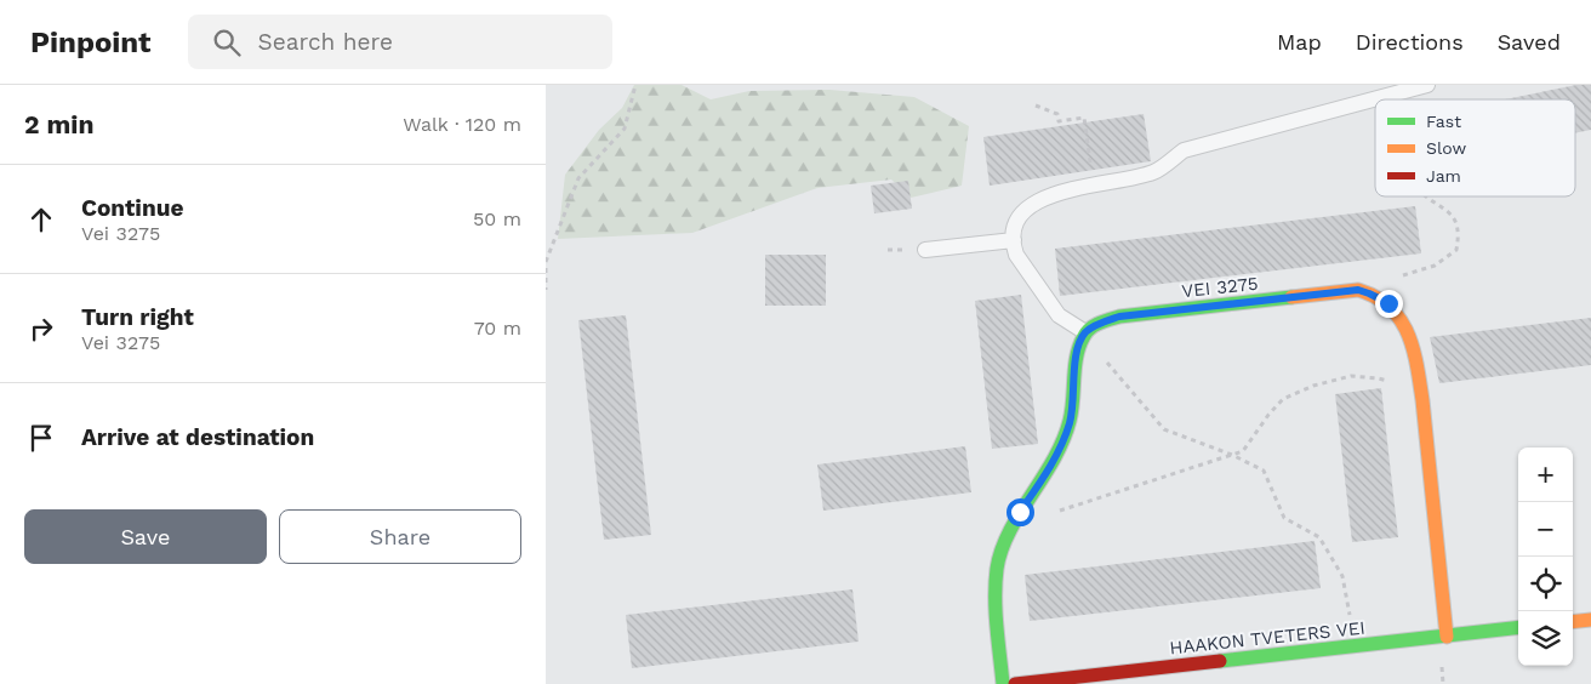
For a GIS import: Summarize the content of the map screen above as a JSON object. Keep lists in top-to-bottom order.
{
  "streets": {
    "street": ["VEI 3275", "HAAKON TVETERS VEI"]
  },
  "crossings": [
    ["VEI 3275", "HAAKON TVETERS VEI"]
  ],
  "legend": ["Fast", "Slow", "Jam"],
  "page": {
    "header": "Pinpoint",
    "search": "Search here",
    "nav": ["Map", "Directions", "Saved"],
    "heading": ["2 min", "Walk · 120 m"],
    "list": [
      ["Continue", "Vei 3275", "50 m"],
      ["Turn right", "Vei 3275", "70 m"],
      "Arrive at destination"
    ],
    "map_buttons": ["+", "−"],
    "buttons": ["Save", "Share"]
  }
}
